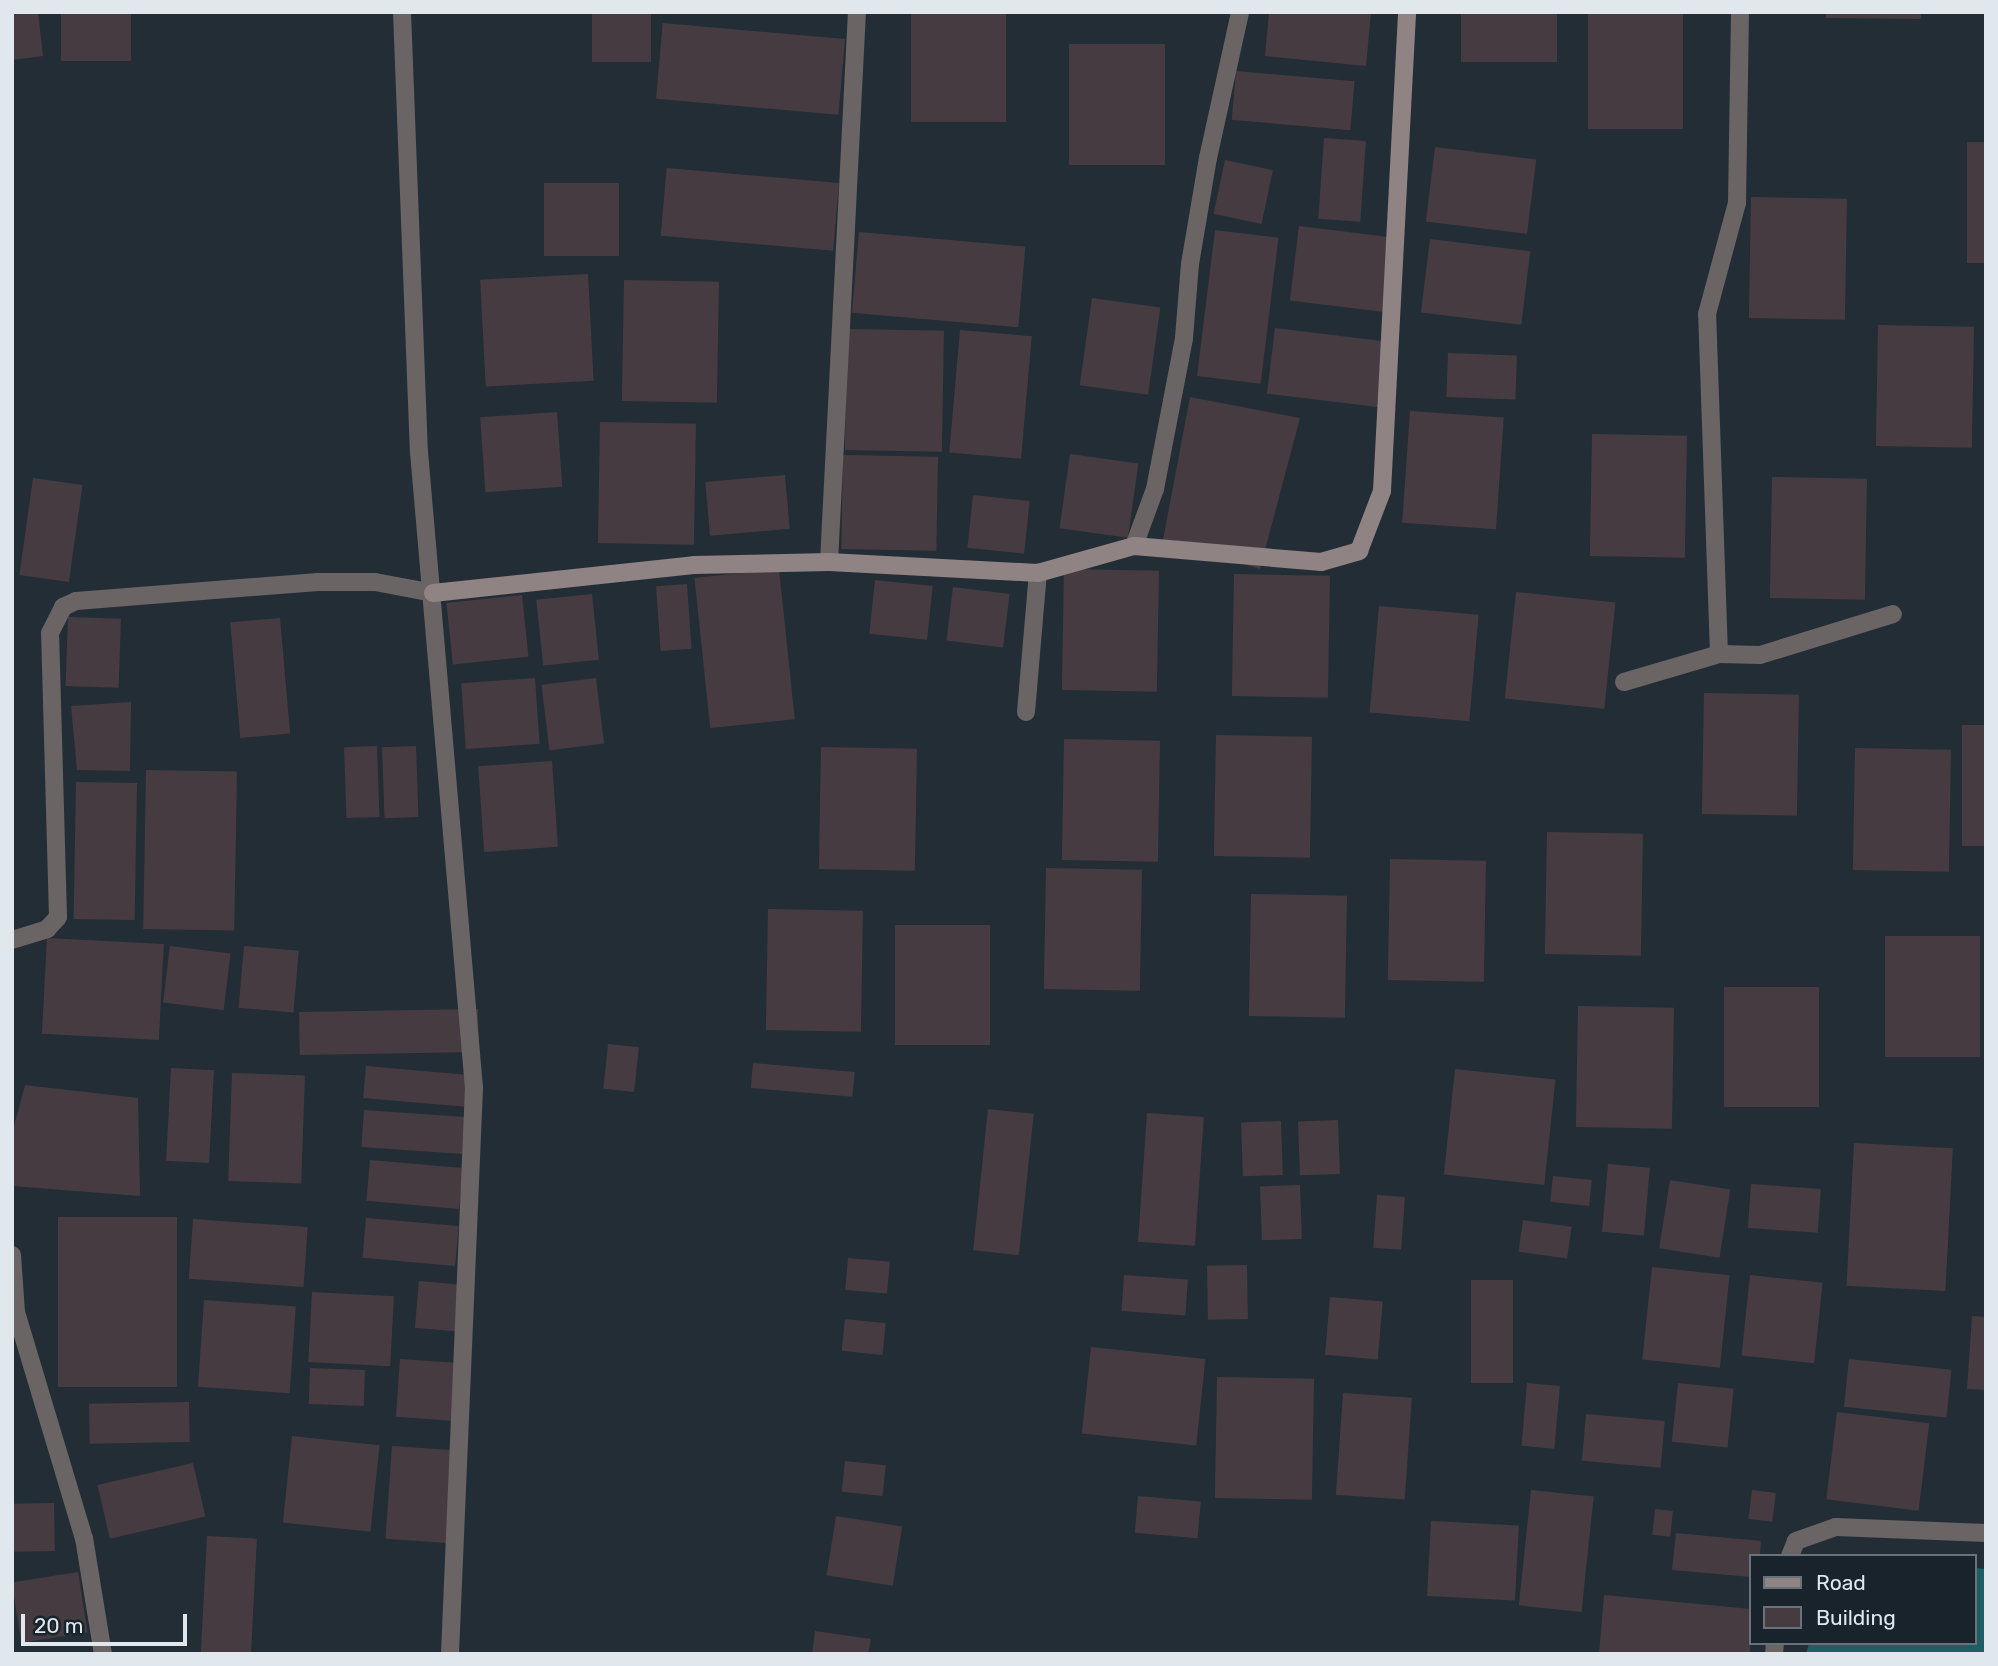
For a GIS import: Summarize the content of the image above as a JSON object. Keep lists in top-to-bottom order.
{
  "legend": ["Road", "Building"],
  "scale_bar": "20 m"
}
